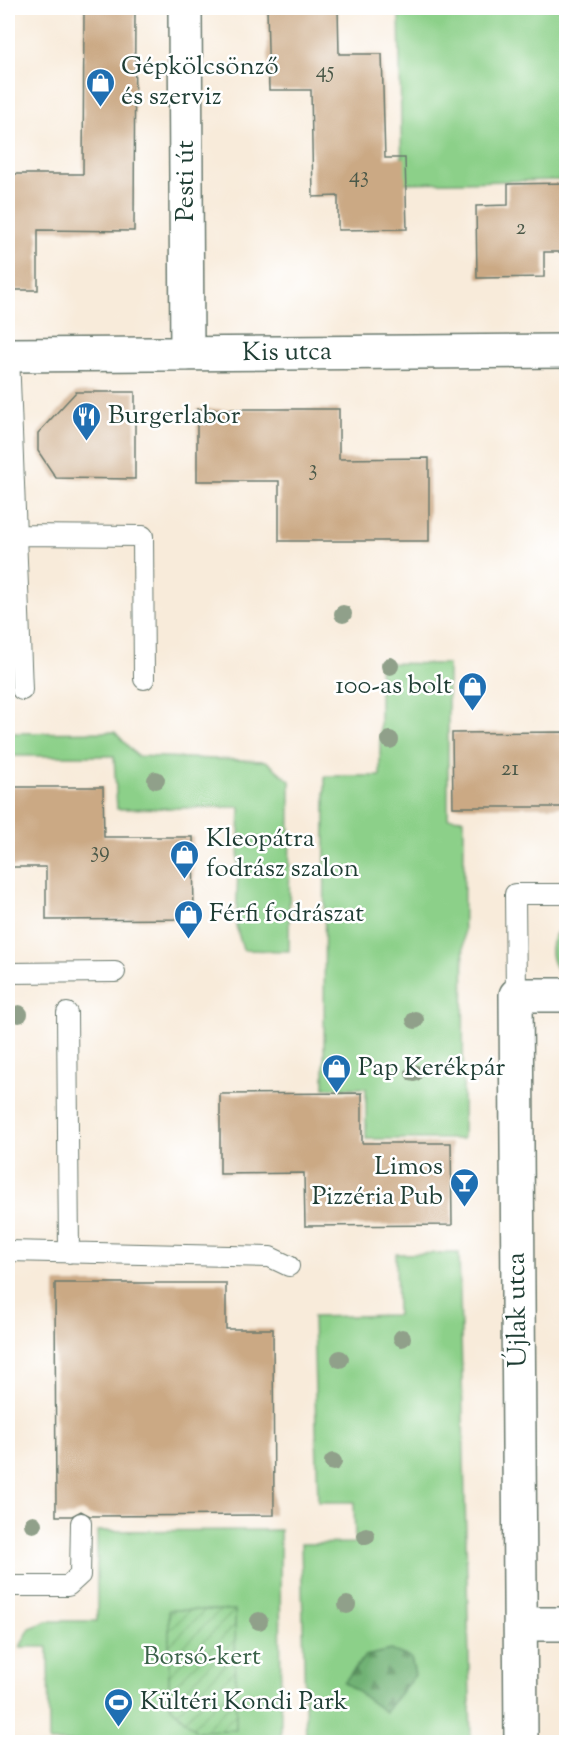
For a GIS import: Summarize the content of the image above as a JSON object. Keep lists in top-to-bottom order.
{
  "streets": {
    "street": ["Pesti út", "Kis utca", "Újlak utca"]
  },
  "crossings": [
    ["Pesti út", "Kis utca"]
  ],
  "parks": ["Borsó-kert"],
  "places": {
    "shop": [
      "Gépkölcsönző és szerviz",
      "100-as bolt",
      "Kleopátra fodrász szalon",
      "Férfi fodrászat",
      "Pap Kerékpár"
    ],
    "restaurant": ["Burgerlabor"],
    "bar": ["Limos Pizzéria Pub"],
    "sports": ["Kültéri Kondi Park"]
  },
  "house_numbers": [
    "45",
    "43",
    "2",
    "3",
    "21",
    "39"
  ]
}
